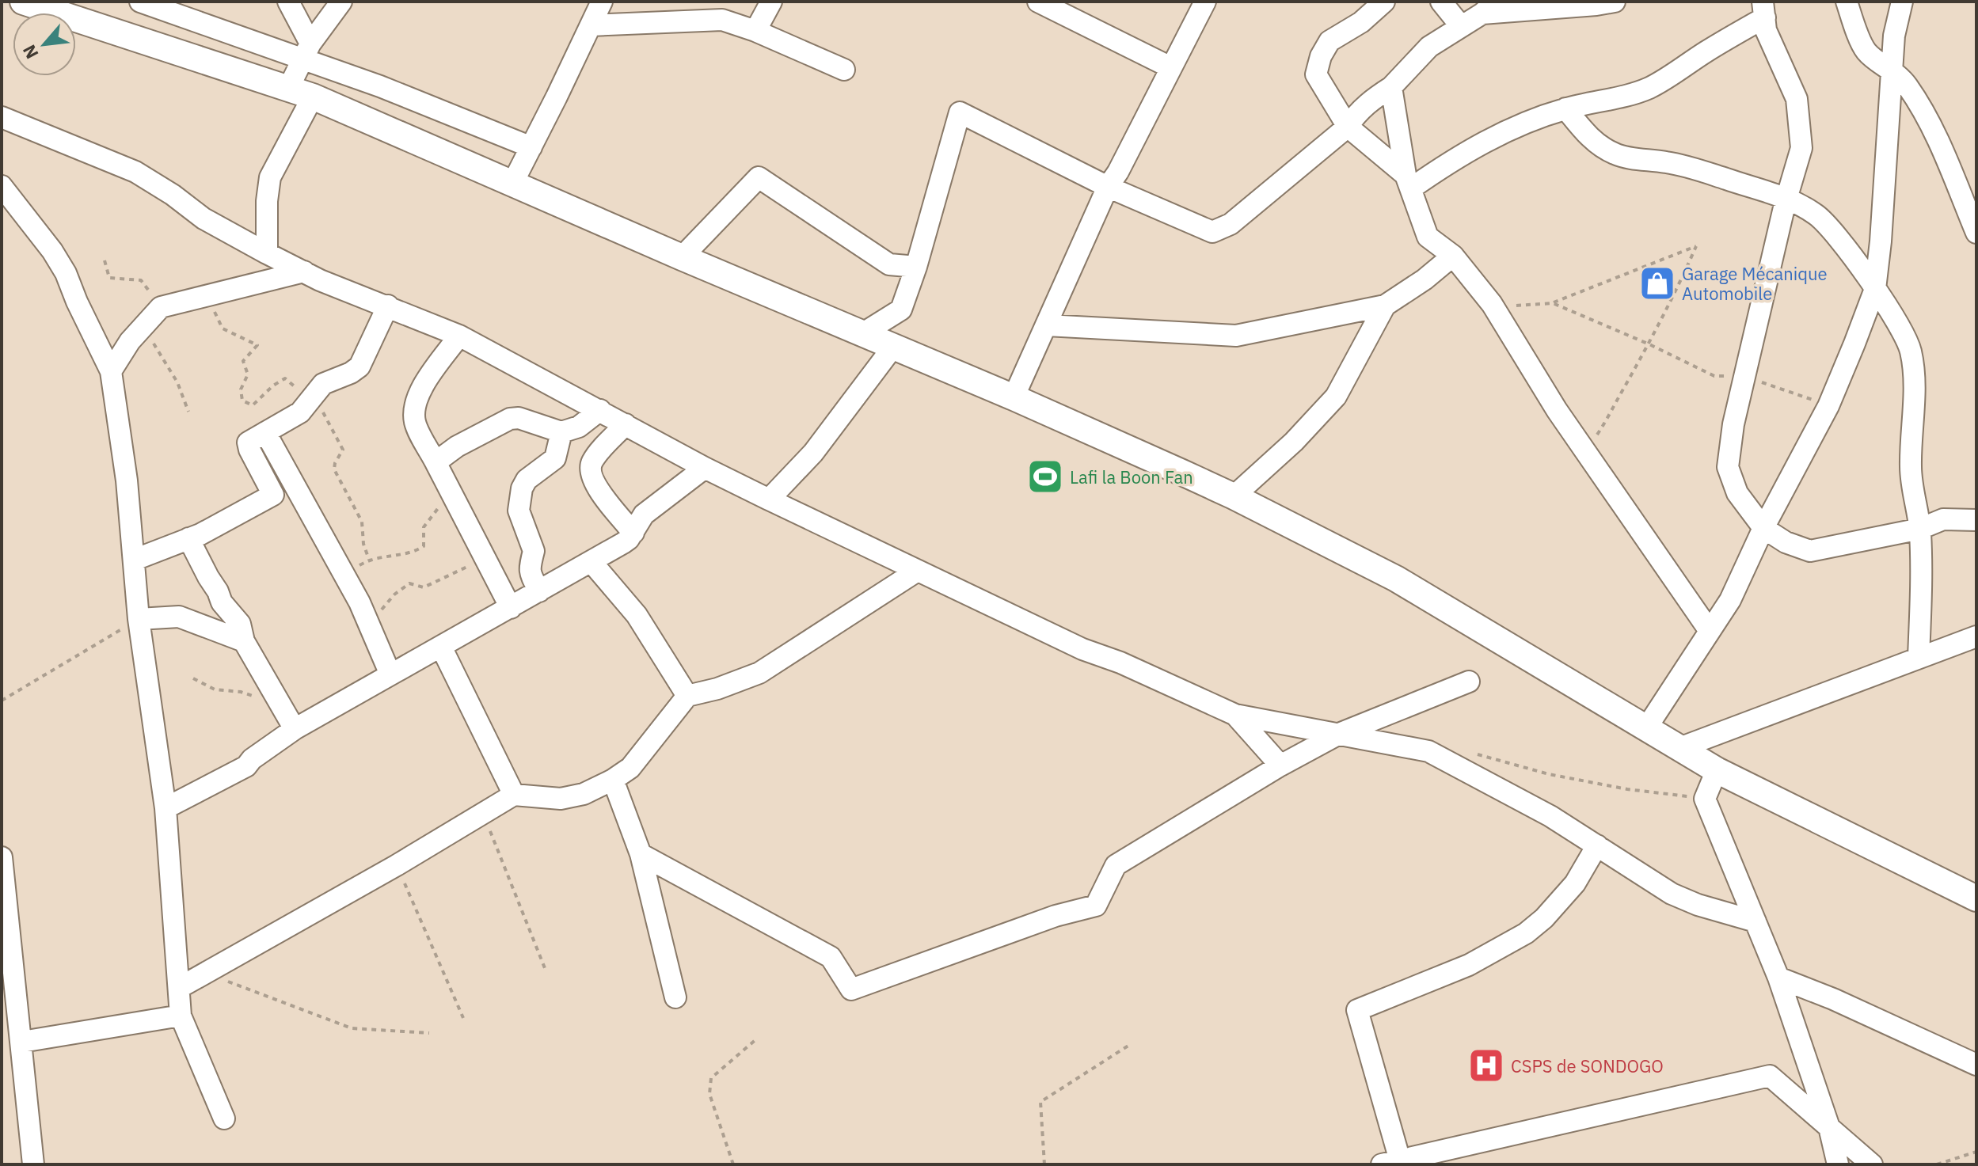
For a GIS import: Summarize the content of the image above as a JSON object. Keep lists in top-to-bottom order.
{
  "places": {
    "shop": ["Garage Mécanique Automobile"],
    "sports": ["Lafi la Boon Fan"],
    "hospital": ["CSPS de SONDOGO"]
  },
  "north": "bottom left"
}
